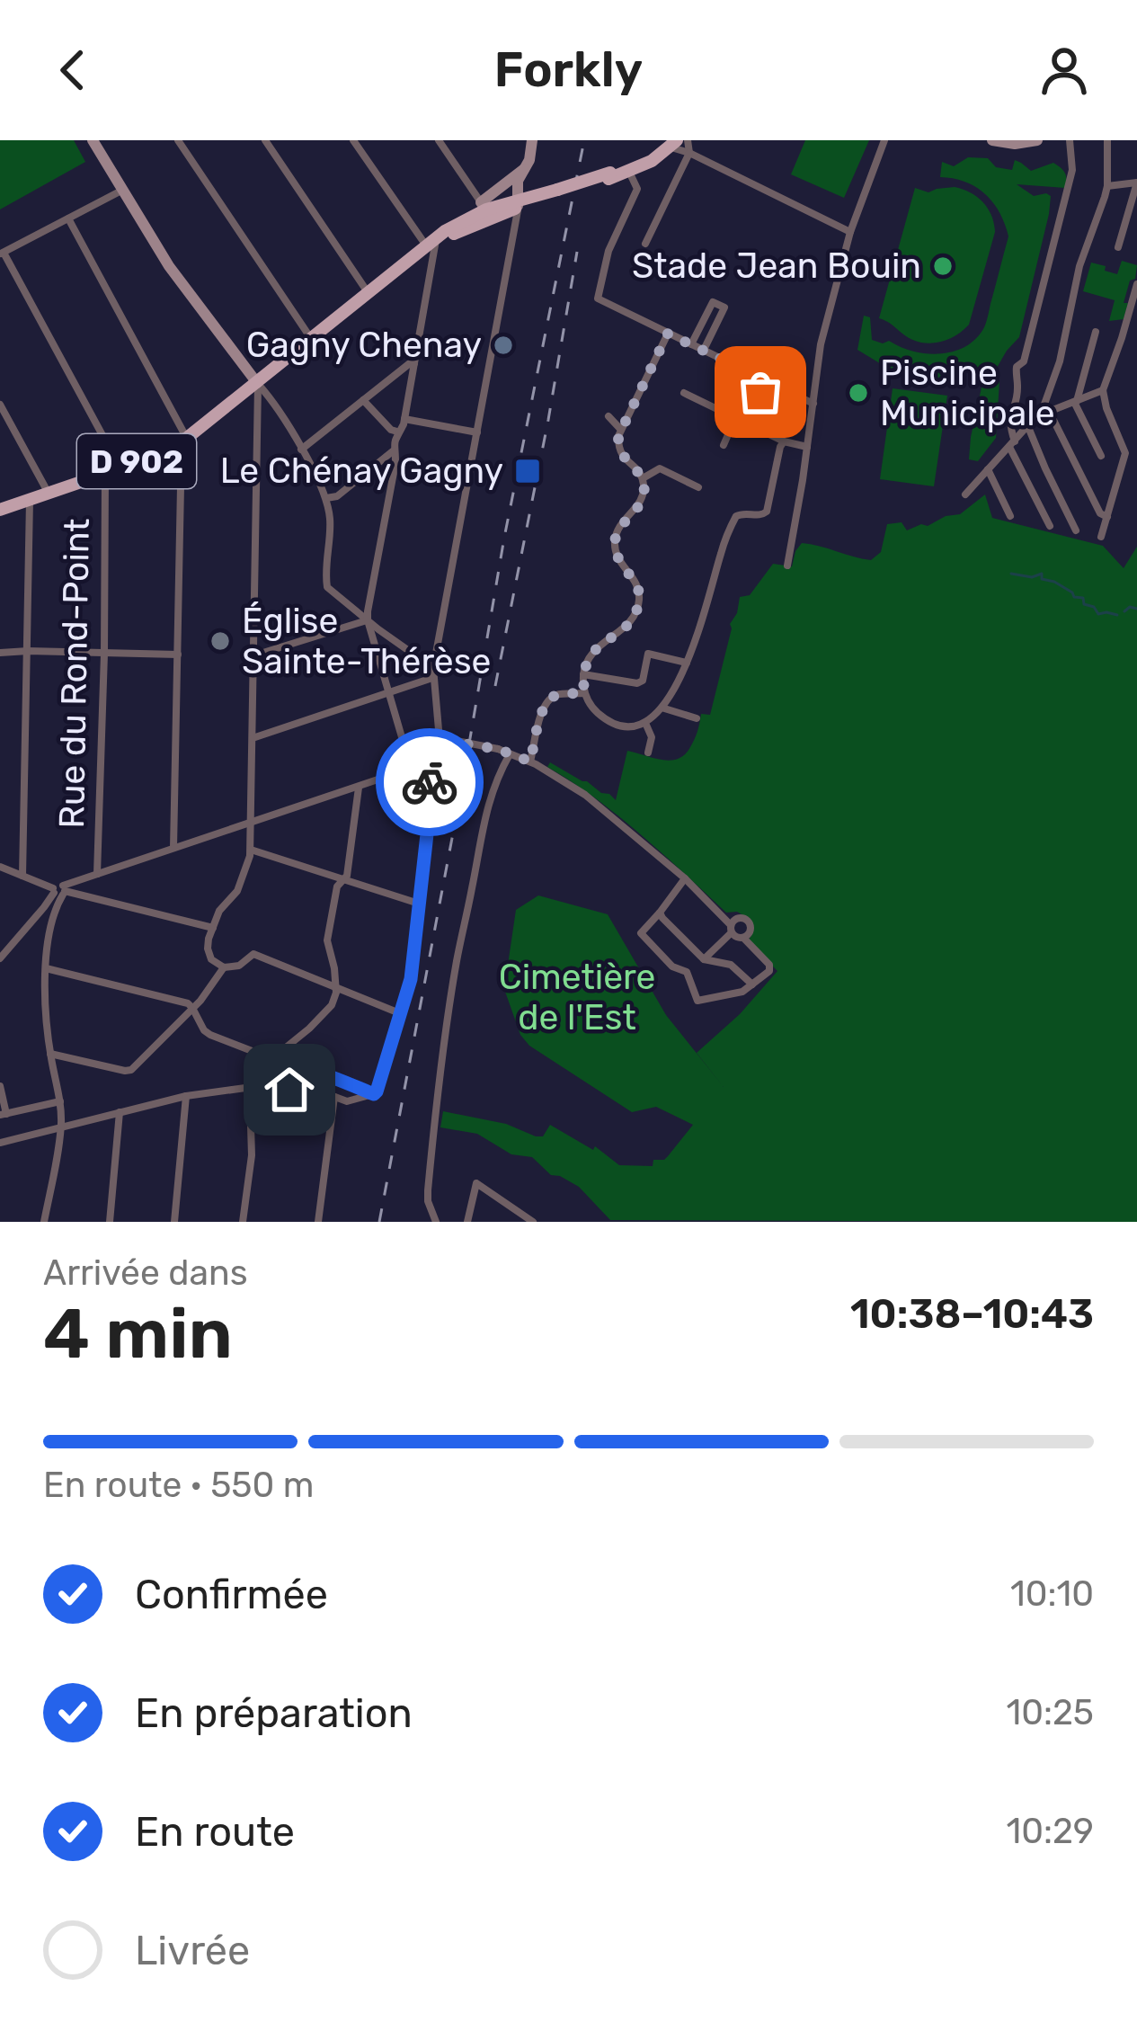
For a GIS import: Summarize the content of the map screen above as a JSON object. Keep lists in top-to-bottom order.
{
  "streets": {
    "main road": ["D 902"],
    "street": ["Rue du Rond-Point"]
  },
  "crossings": [
    ["D 902", "Rue du Rond-Point"]
  ],
  "parks": ["Cimetière de l'Est"],
  "places": {
    "other": [
      "Stade Jean Bouin",
      "Gagny Chenay",
      "Piscine Municipale",
      "Église Sainte-Thérèse"
    ],
    "transit": ["Le Chénay Gagny"]
  },
  "page": {
    "header": "Forkly",
    "heading": ["4 min", "Arrivée dans", "10:38–10:43"],
    "bar": "En route · 550 m",
    "list": [
      ["Confirmée", "10:10"],
      ["En préparation", "10:25"],
      ["En route", "10:29"],
      "Livrée"
    ]
  }
}
